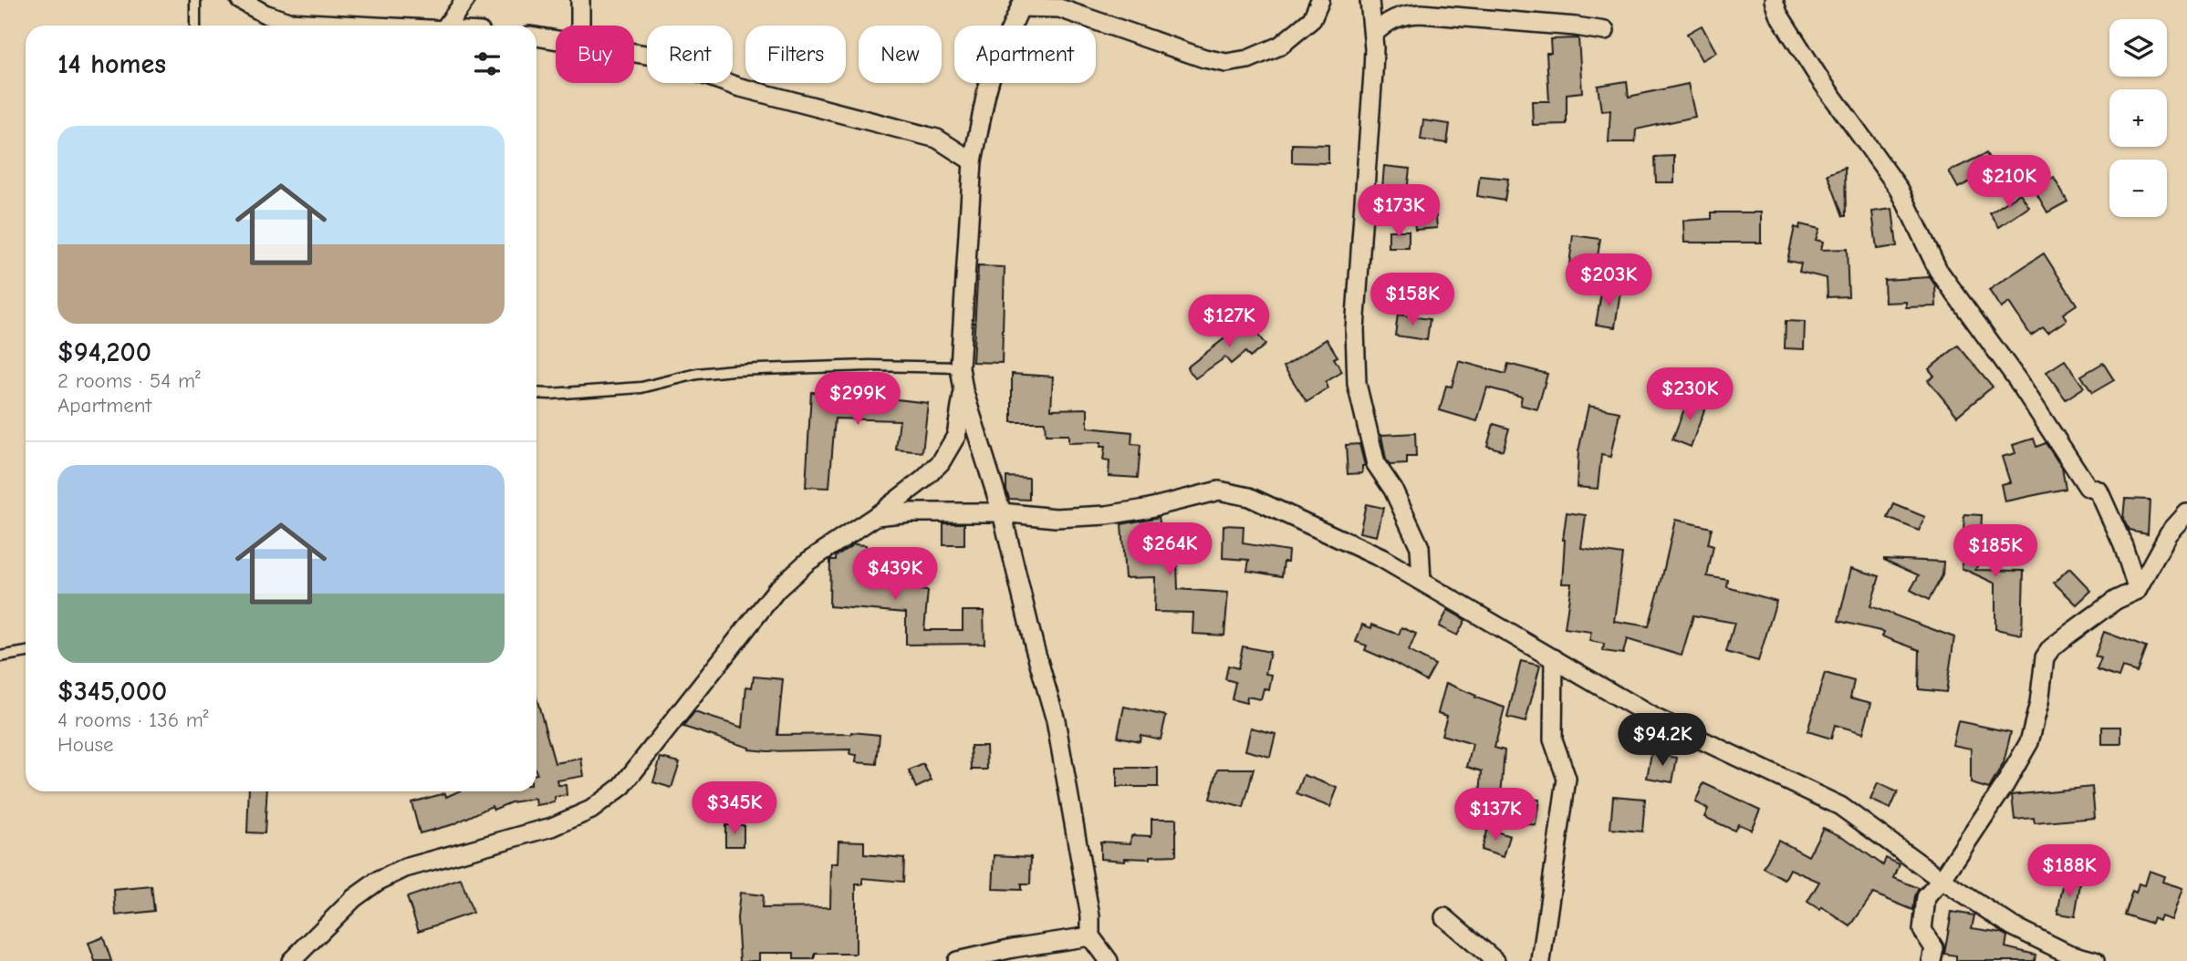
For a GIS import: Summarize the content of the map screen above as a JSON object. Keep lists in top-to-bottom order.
{
  "page": {
    "map_buttons": ["+", "−"],
    "chip": [
      "Buy",
      "Rent",
      "Filters",
      "New",
      "Apartment"
    ],
    "heading": "14 homes",
    "list": [
      {
        "name": "$94,200",
        "note": "2 rooms · 54 m² · Apartment"
      },
      {
        "name": "$345,000",
        "note": "4 rooms · 136 m² · House"
      }
    ],
    "price": [
      "$210K",
      "$173K",
      "$203K",
      "$158K",
      "$127K",
      "$230K",
      "$299K",
      "$264K",
      "$185K",
      "$439K",
      "$94.2K",
      "$345K",
      "$137K",
      "$188K"
    ]
  }
}
